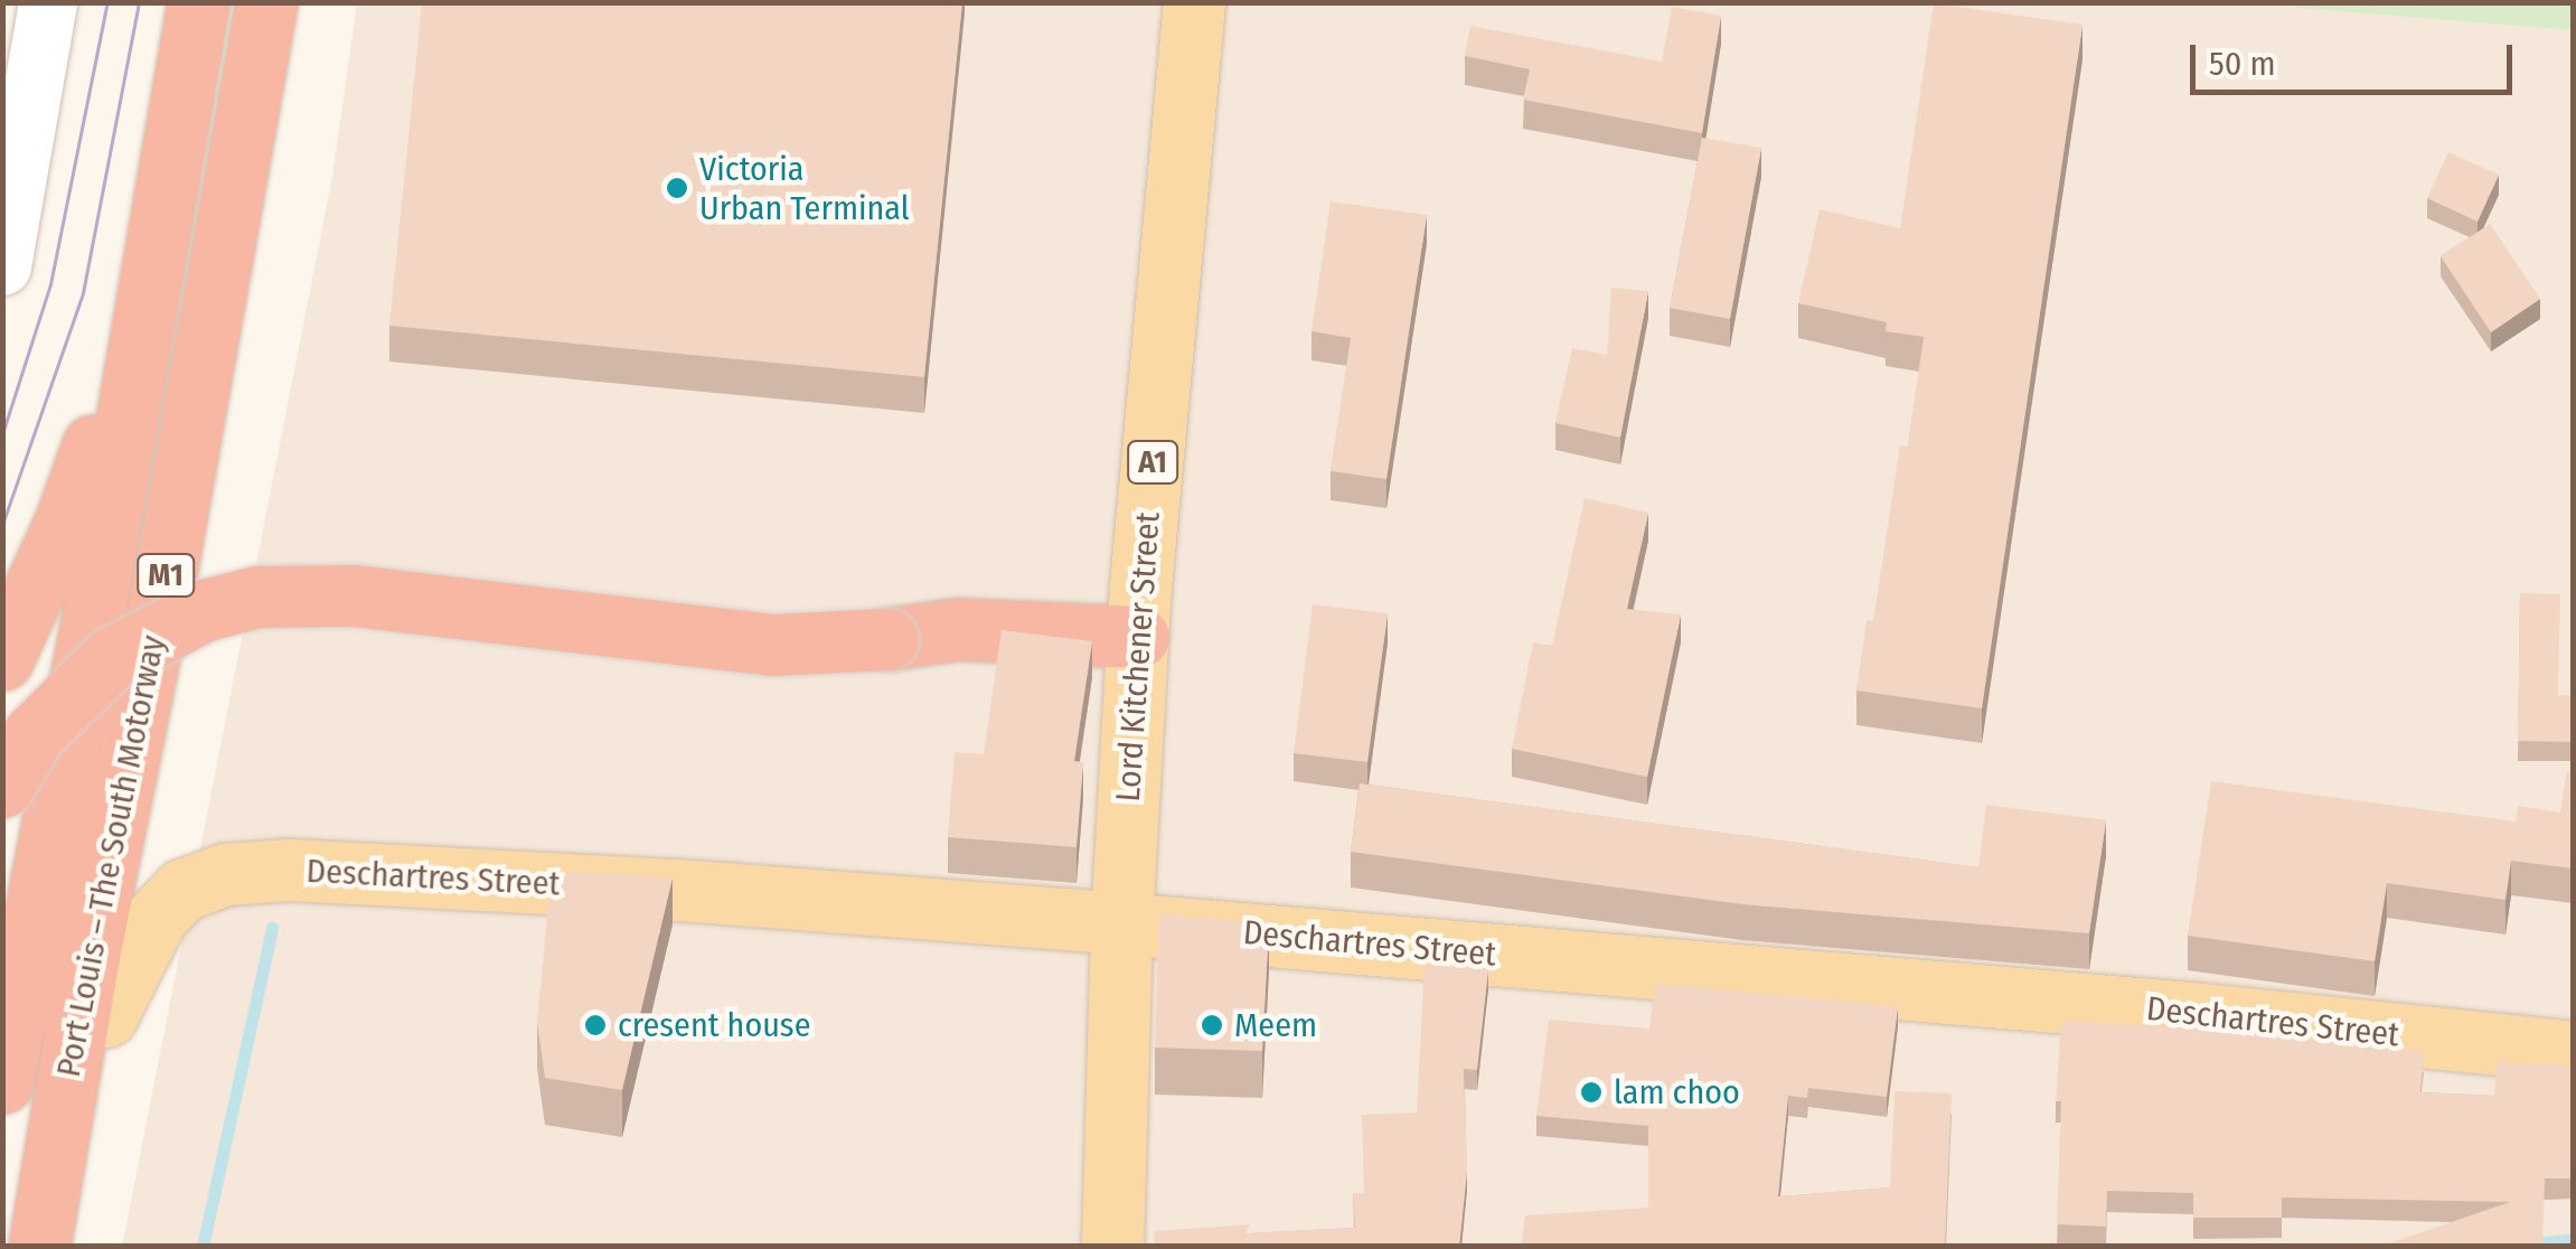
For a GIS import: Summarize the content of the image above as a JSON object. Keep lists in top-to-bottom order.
{
  "streets": {
    "highway": ["M1", "Port Louis – The South Motorway"],
    "main road": ["A1", "Lord Kitchener Street", "Deschartres Street"]
  },
  "crossings": [
    ["Lord Kitchener Street", "Deschartres Street"]
  ],
  "places": [
    "Victoria Urban Terminal",
    "cresent house",
    "Meem",
    "lam choo"
  ],
  "scale_bar": "50 m"
}
